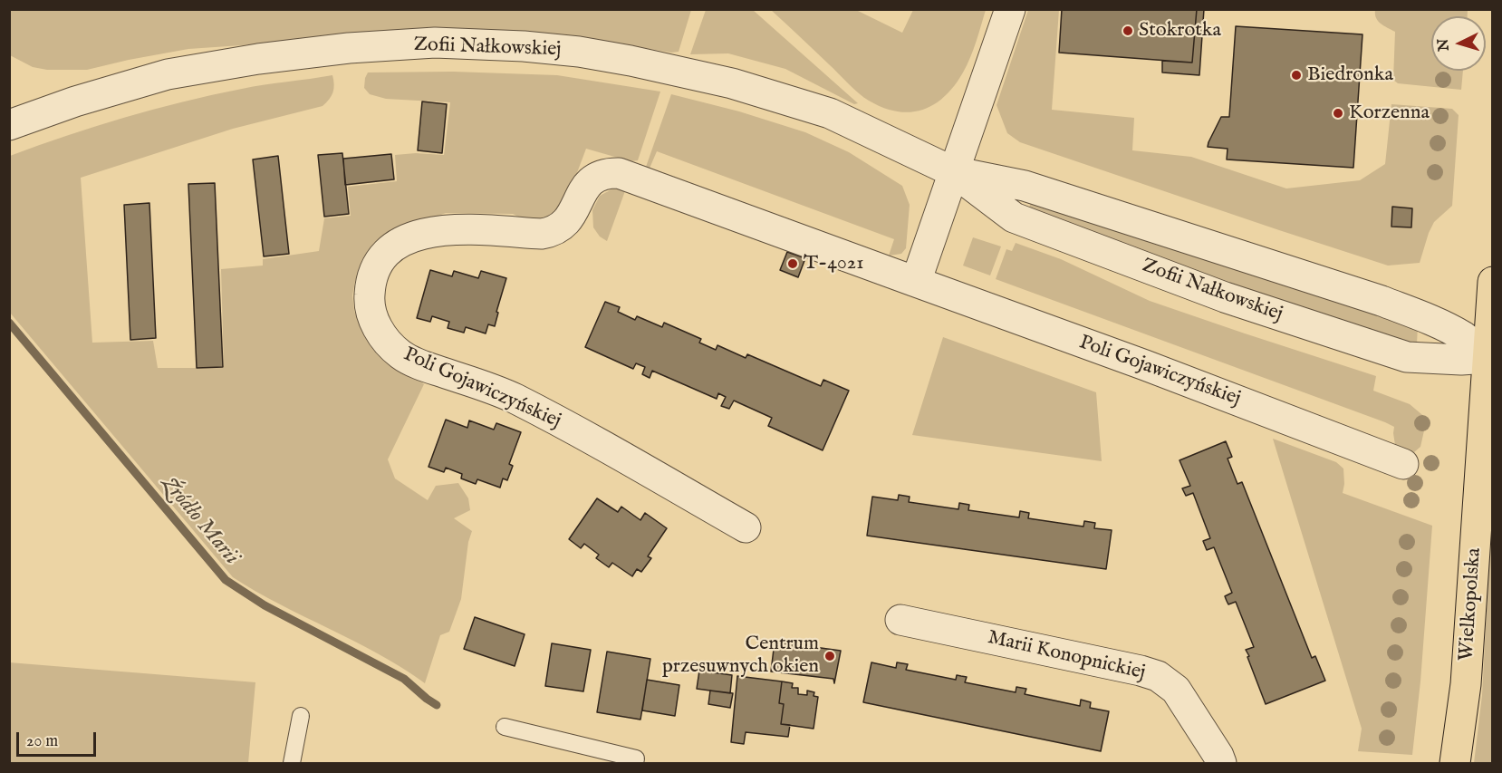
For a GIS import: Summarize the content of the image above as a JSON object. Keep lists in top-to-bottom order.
{
  "streets": {
    "main road": ["Wielkopolska"],
    "street": ["Zofii Nałkowskiej", "Poli Gojawiczyńskiej", "Marii Konopnickiej"]
  },
  "crossings": [
    ["Zofii Nałkowskiej", "Wielkopolska"]
  ],
  "water": ["Źródło Marii"],
  "places": [
    "Stokrotka",
    "Biedronka",
    "Korzenna",
    "T-4021",
    "Centrum przesuwnych okien"
  ],
  "scale_bar": "20 m",
  "north": "left"
}
